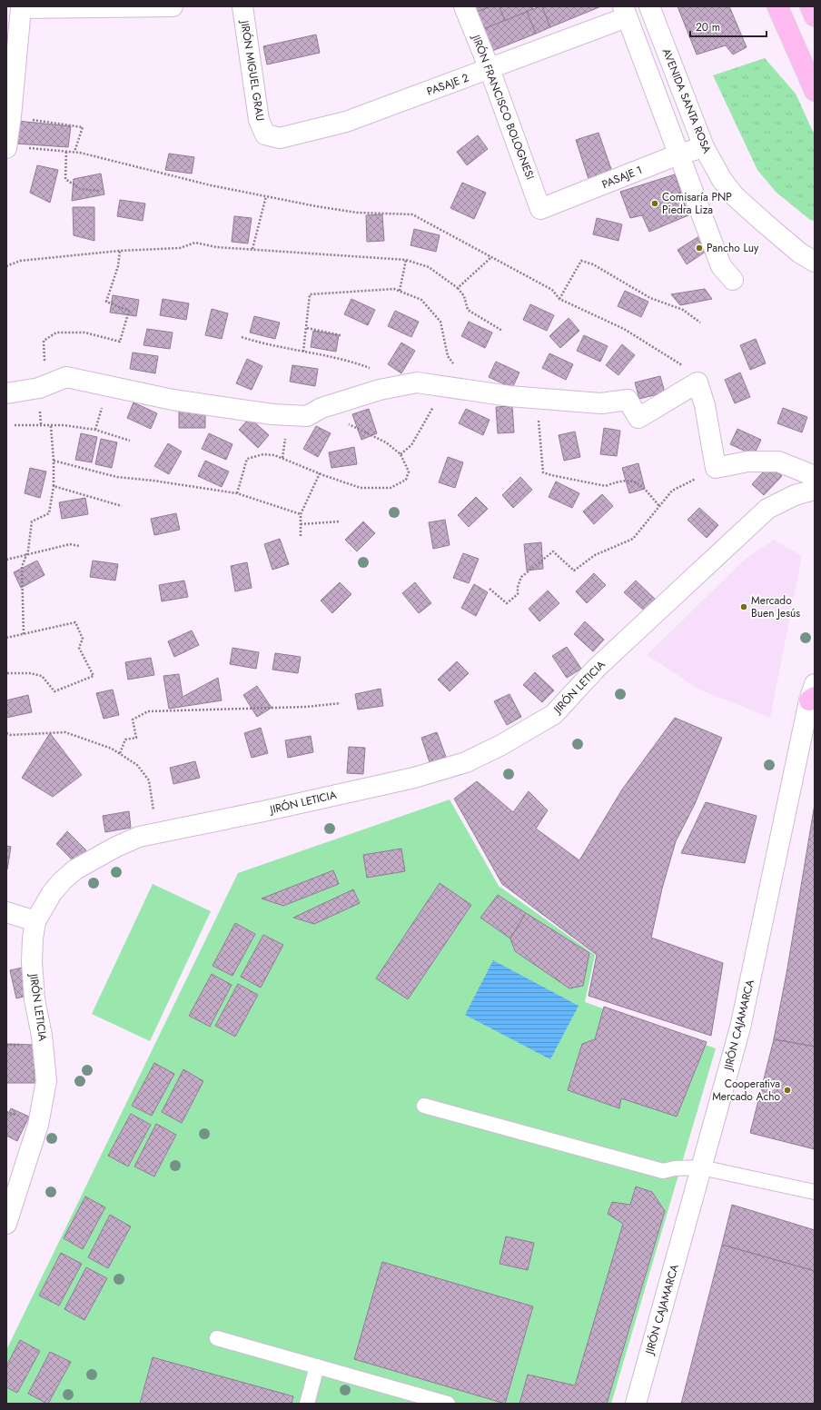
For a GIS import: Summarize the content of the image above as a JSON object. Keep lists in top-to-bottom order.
{
  "streets": {
    "street": [
      "JIRÓN MIGUEL GRAU",
      "PASAJE 2",
      "AVENIDA SANTA ROSA",
      "JIRÓN FRANCISCO BOLOGNESI",
      "PASAJE 1",
      "JIRÓN LETICIA",
      "JIRÓN CAJAMARCA"
    ]
  },
  "crossings": [
    ["JIRÓN MIGUEL GRAU", "PASAJE 2"],
    ["PASAJE 2", "JIRÓN FRANCISCO BOLOGNESI"],
    ["AVENIDA SANTA ROSA", "PASAJE 1"],
    ["JIRÓN FRANCISCO BOLOGNESI", "PASAJE 1"]
  ],
  "places": [
    "Comisaría PNP Piedra Liza",
    "Pancho Luy",
    "Mercado Buen Jesús",
    "Cooperativa Mercado Acho"
  ],
  "scale_bar": "20 m"
}
